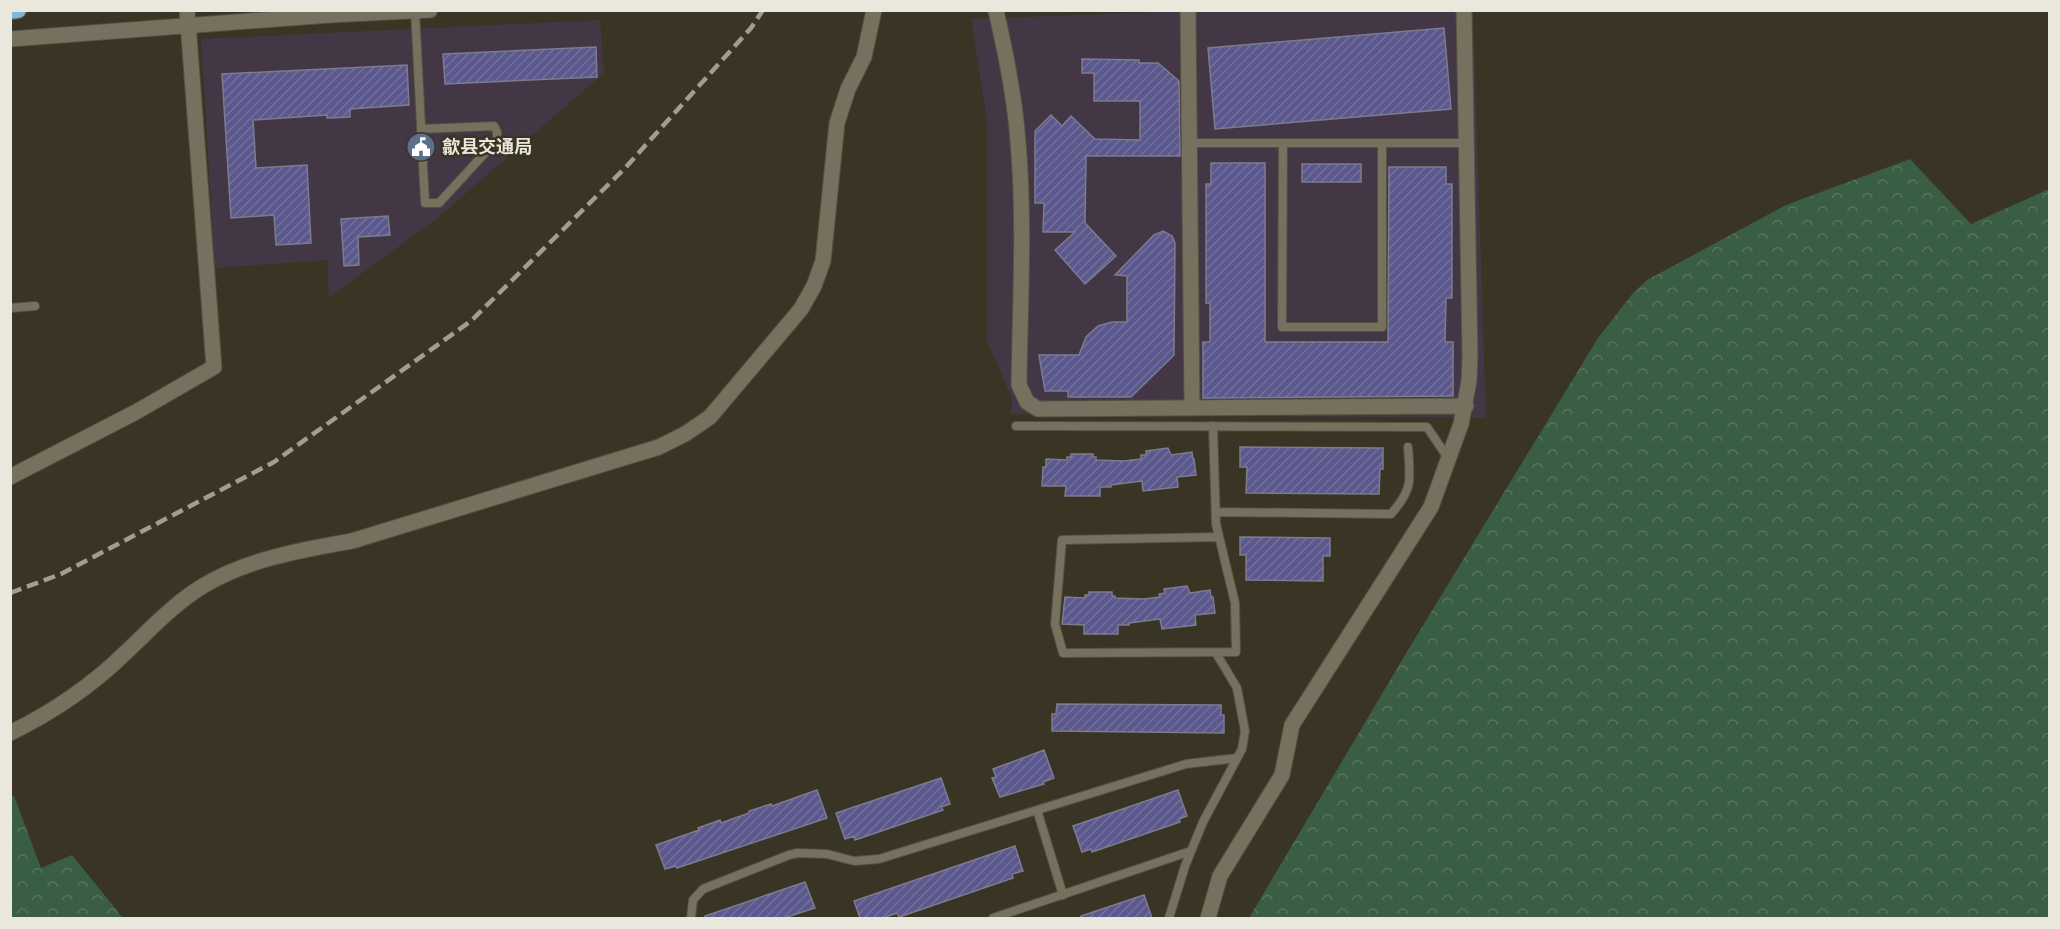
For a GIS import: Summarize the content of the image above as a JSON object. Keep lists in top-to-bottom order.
{
  "places": {
    "public building": ["歙县交通局"]
  }
}
